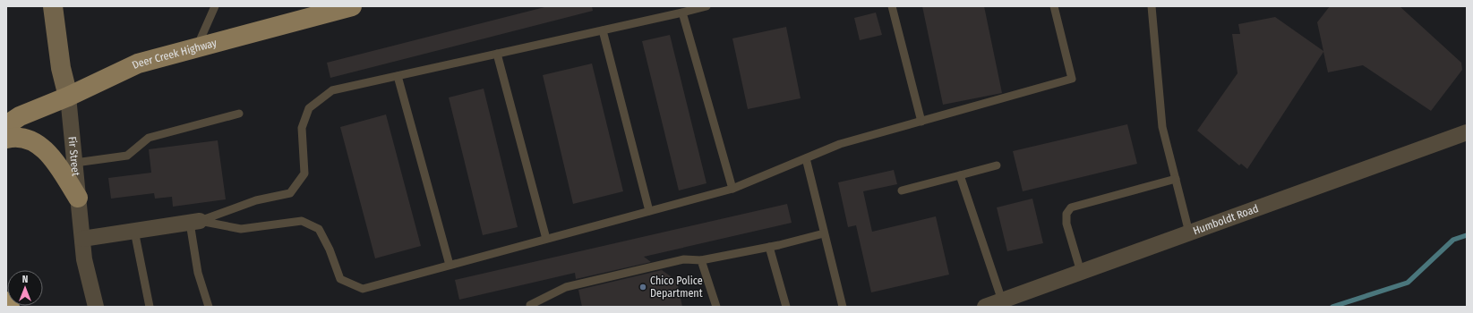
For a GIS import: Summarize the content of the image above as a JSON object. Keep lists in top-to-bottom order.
{
  "streets": {
    "main road": ["Deer Creek Highway"],
    "street": ["Fir Street", "Humboldt Road"]
  },
  "crossings": [
    ["Deer Creek Highway", "Fir Street"]
  ],
  "places": ["Chico Police Department"],
  "north": "top"
}
